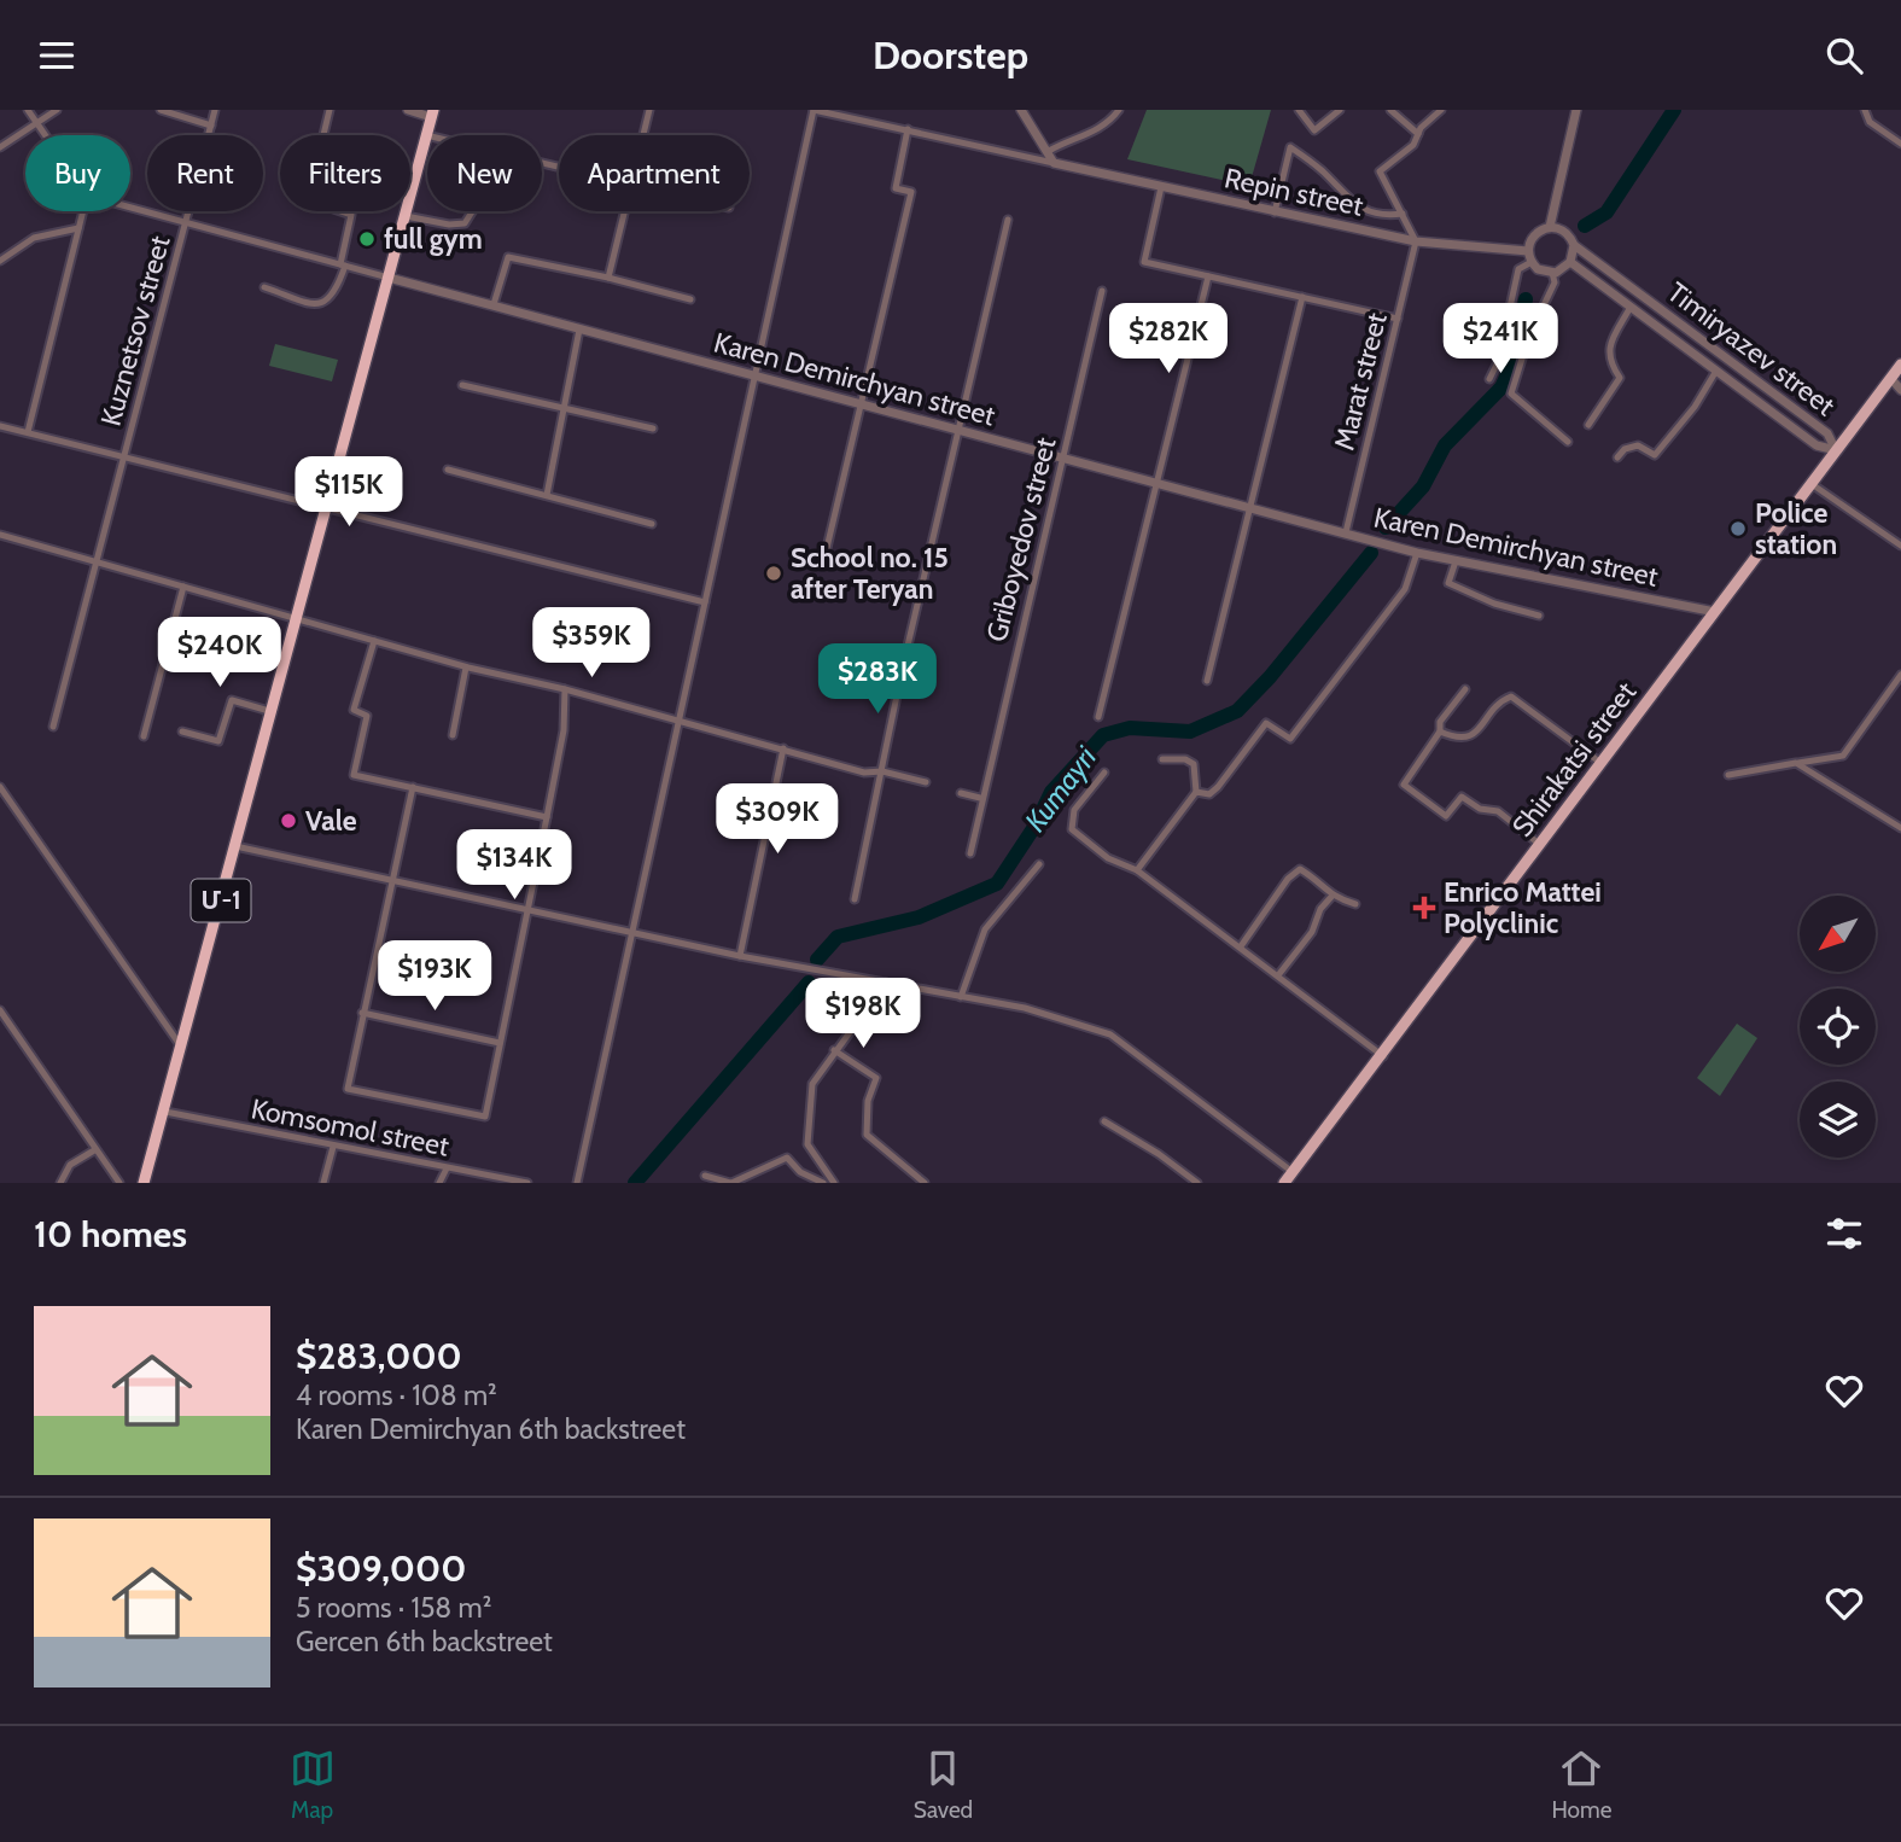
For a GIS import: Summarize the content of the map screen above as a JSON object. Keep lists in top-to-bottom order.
{
  "streets": {
    "highway": ["Մ-1"],
    "main road": ["Shirakatsi street"],
    "street": [
      "Repin street",
      "Kuznetsov street",
      "Timiryazev street",
      "Karen Demirchyan street",
      "Marat street",
      "Griboyedov street",
      "Komsomol street"
    ]
  },
  "crossings": [
    ["Repin street", "Timiryazev street"],
    ["Repin street", "Marat street"],
    ["Kuznetsov street", "Karen Demirchyan street"],
    ["Timiryazev street", "Shirakatsi street"],
    ["Karen Demirchyan street", "Marat street"],
    ["Karen Demirchyan street", "Griboyedov street"],
    ["Karen Demirchyan street", "Shirakatsi street"],
    ["Karen Demirchyan street", "Մ-1"],
    ["Մ-1", "Komsomol street"]
  ],
  "water": ["Kumayri"],
  "places": {
    "other": [
      "full gym",
      "Police station",
      "School no. 15 after Teryan",
      "Vale"
    ],
    "health": ["Enrico Mattei Polyclinic"]
  },
  "north": "bottom left",
  "page": {
    "header": "Doorstep",
    "chip": [
      "Buy",
      "Rent",
      "Filters",
      "New",
      "Apartment"
    ],
    "price": [
      "$282K",
      "$241K",
      "$115K",
      "$359K",
      "$240K",
      "$283K",
      "$309K",
      "$134K",
      "$193K",
      "$198K"
    ],
    "heading": "10 homes",
    "list": [
      {
        "name": "$283,000",
        "note": "4 rooms · 108 m² · Karen Demirchyan 6th backstreet"
      },
      {
        "name": "$309,000",
        "note": "5 rooms · 158 m² · Gercen 6th backstreet"
      }
    ],
    "tabs": ["Map", "Saved", "Home"]
  }
}
